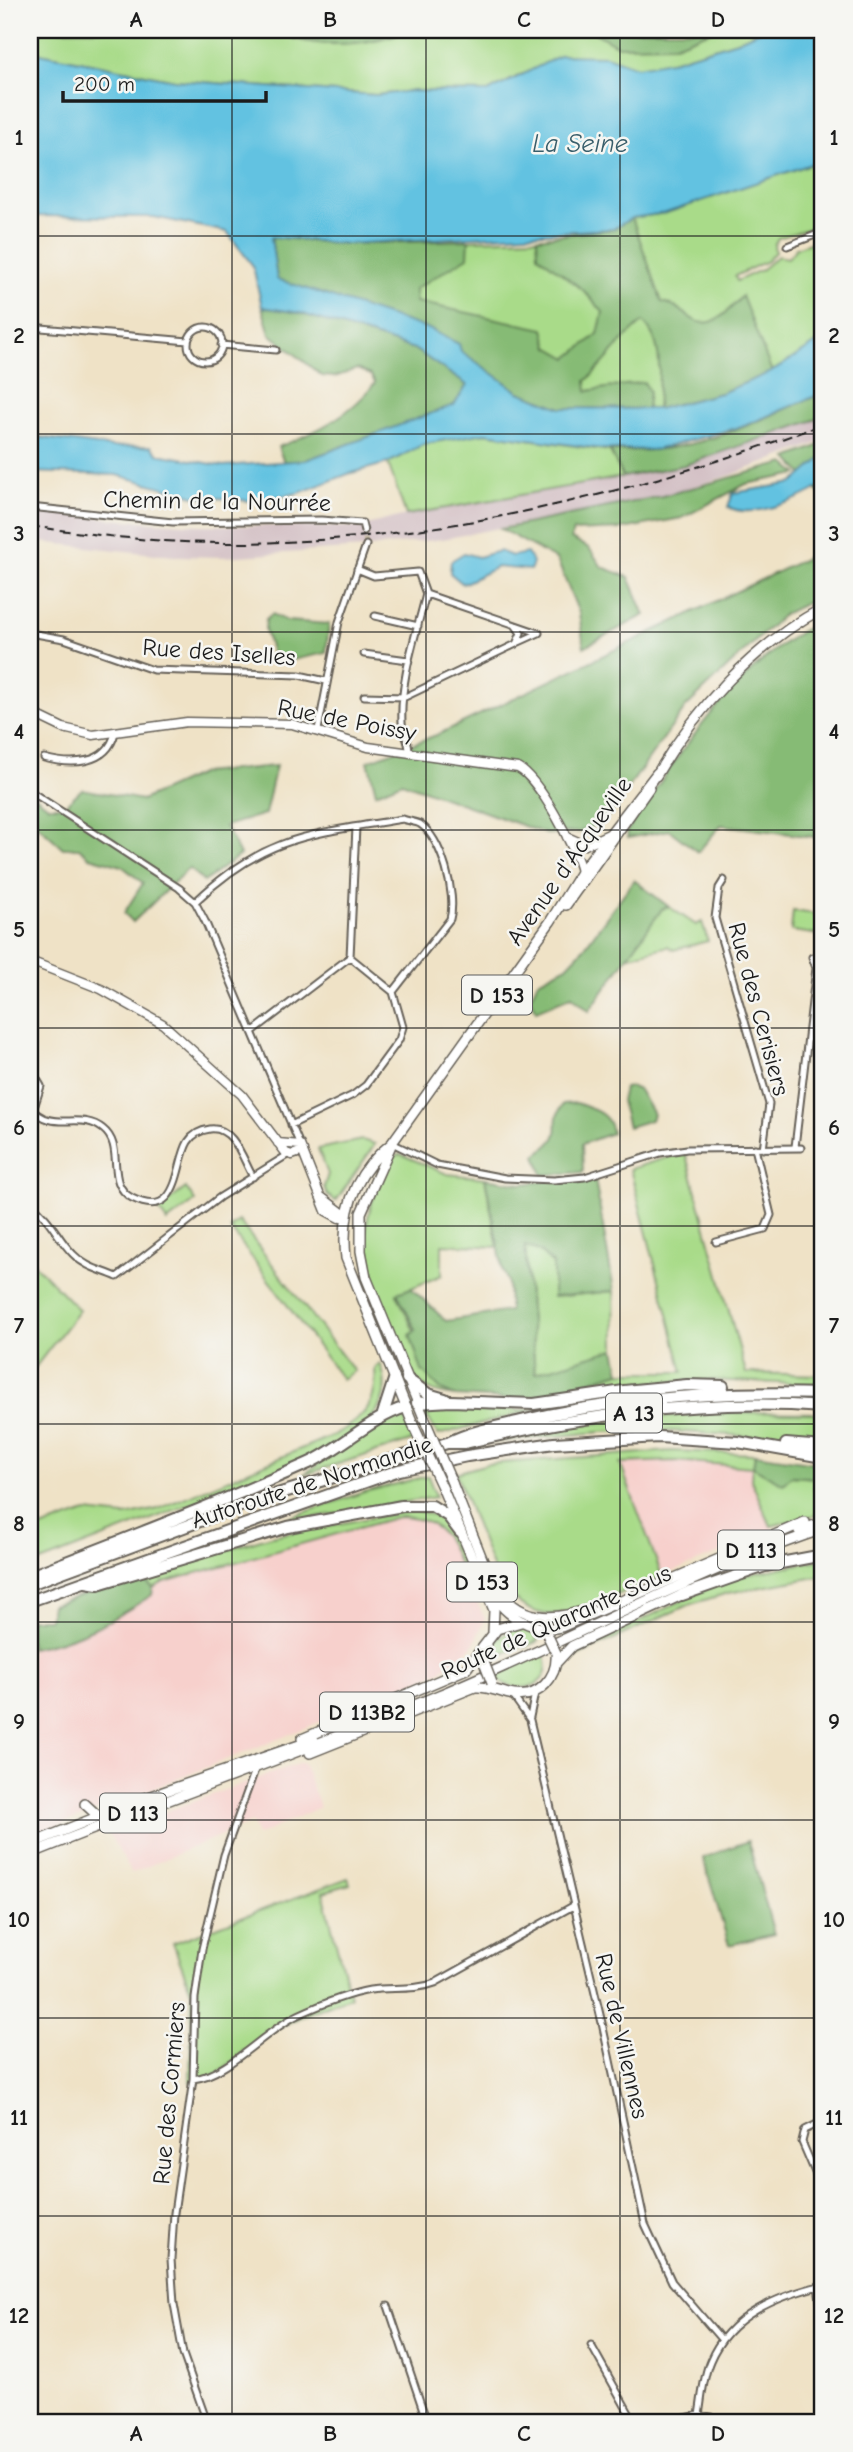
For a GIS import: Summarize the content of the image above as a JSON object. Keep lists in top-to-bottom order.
{
  "streets": {
    "highway": ["A 13", "Autoroute de Normandie"],
    "main road": [
      "Avenue d'Acqueville",
      "D 153",
      "D 113",
      "Route de Quarante Sous",
      "D 113B2"
    ],
    "street": [
      "Chemin de la Nourrée",
      "Rue des Iselles",
      "Rue de Poissy",
      "Rue des Cerisiers",
      "Rue de Villennes",
      "Rue des Cormiers"
    ]
  },
  "crossings": [
    ["Rue de Poissy", "Avenue d'Acqueville"],
    ["Avenue d'Acqueville", "D 153"],
    ["D 153", "D 113B2"],
    ["D 153", "Rue de Villennes"],
    ["Route de Quarante Sous", "D 113B2"],
    ["Route de Quarante Sous", "Rue des Cormiers"],
    ["D 113B2", "Rue de Villennes"]
  ],
  "water": ["La Seine"],
  "scale_bar": "200 m",
  "grid": {
    "columns": [
      "A",
      "B",
      "C",
      "D"
    ],
    "rows": [
      "1",
      "2",
      "3",
      "4",
      "5",
      "6",
      "7",
      "8",
      "9",
      "10",
      "11",
      "12"
    ]
  }
}
